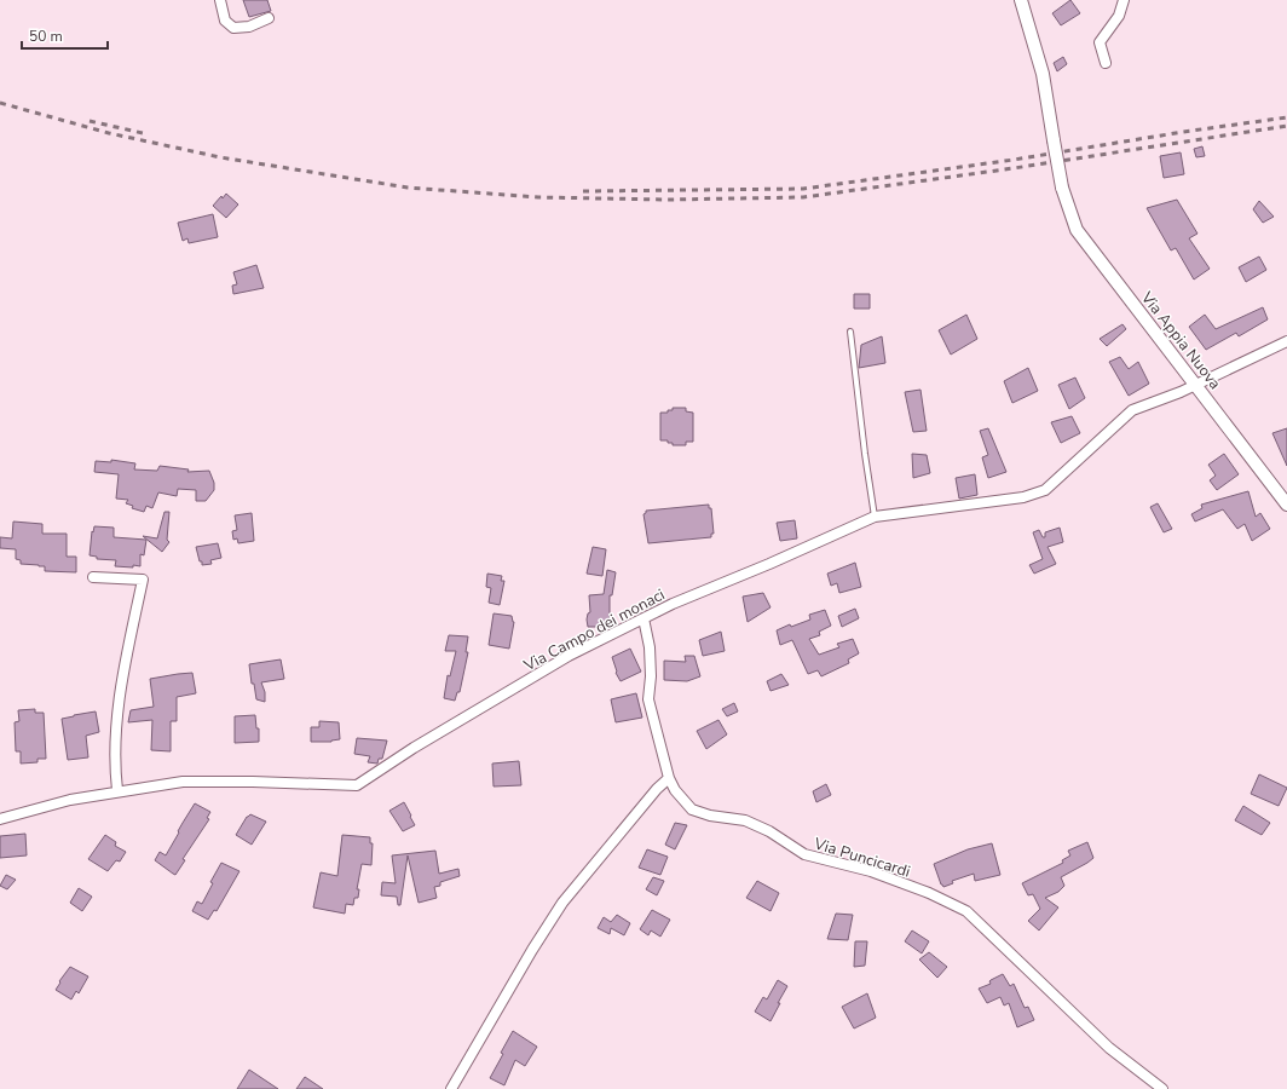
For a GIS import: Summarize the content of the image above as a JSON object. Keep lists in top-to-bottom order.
{
  "streets": {
    "street": ["Via Appia Nuova", "Via Campo dei monaci", "Via Puncicardi"]
  },
  "crossings": [
    ["Via Appia Nuova", "Via Campo dei monaci"],
    ["Via Campo dei monaci", "Via Puncicardi"]
  ],
  "scale_bar": "50 m"
}
